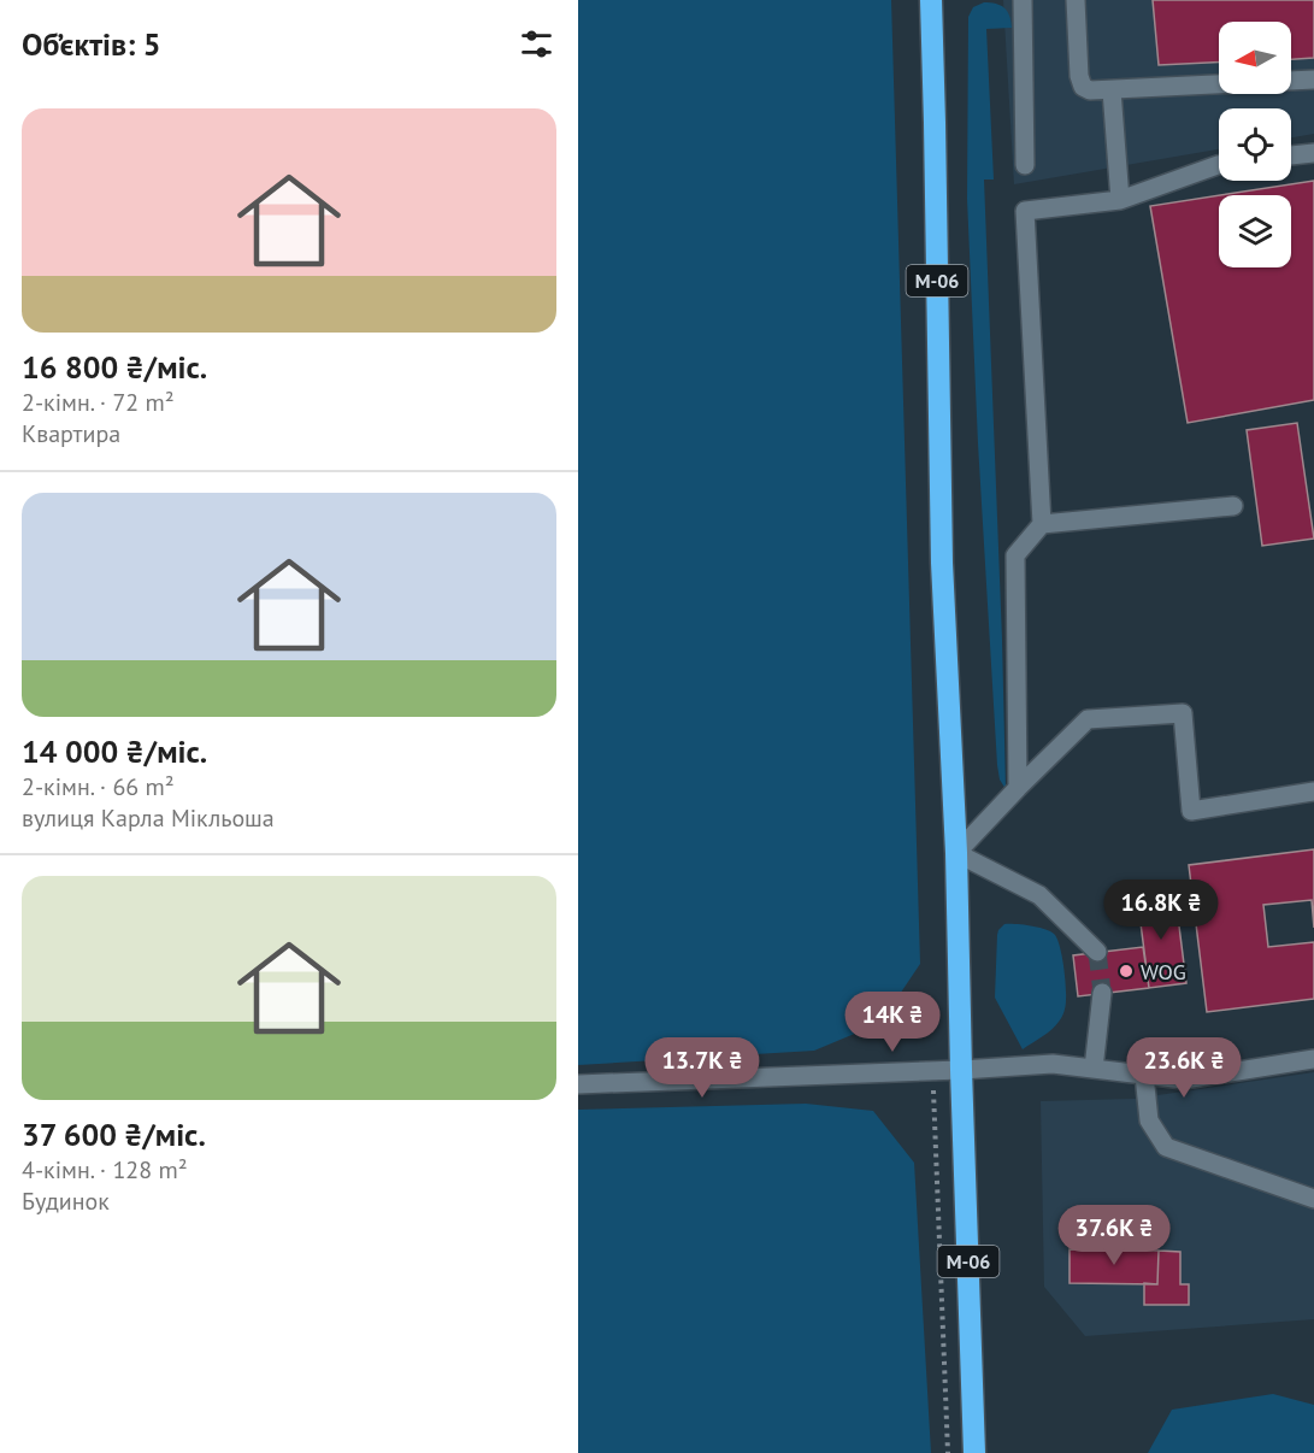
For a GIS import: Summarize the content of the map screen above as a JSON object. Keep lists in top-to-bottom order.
{
  "streets": {
    "highway": ["М-06"]
  },
  "places": ["WOG"],
  "north": "left",
  "page": {
    "heading": "Об’єктів: 5",
    "list": [
      {
        "name": "16 800 ₴/міс.",
        "note": "2-кімн. · 72 m² · Квартира"
      },
      {
        "name": "14 000 ₴/міс.",
        "note": "2-кімн. · 66 m² · вулиця Карла Мікльоша"
      },
      {
        "name": "37 600 ₴/міс.",
        "note": "4-кімн. · 128 m² · Будинок"
      }
    ],
    "price": [
      "16.8K ₴",
      "14K ₴",
      "13.7K ₴",
      "23.6K ₴",
      "37.6K ₴"
    ]
  }
}
